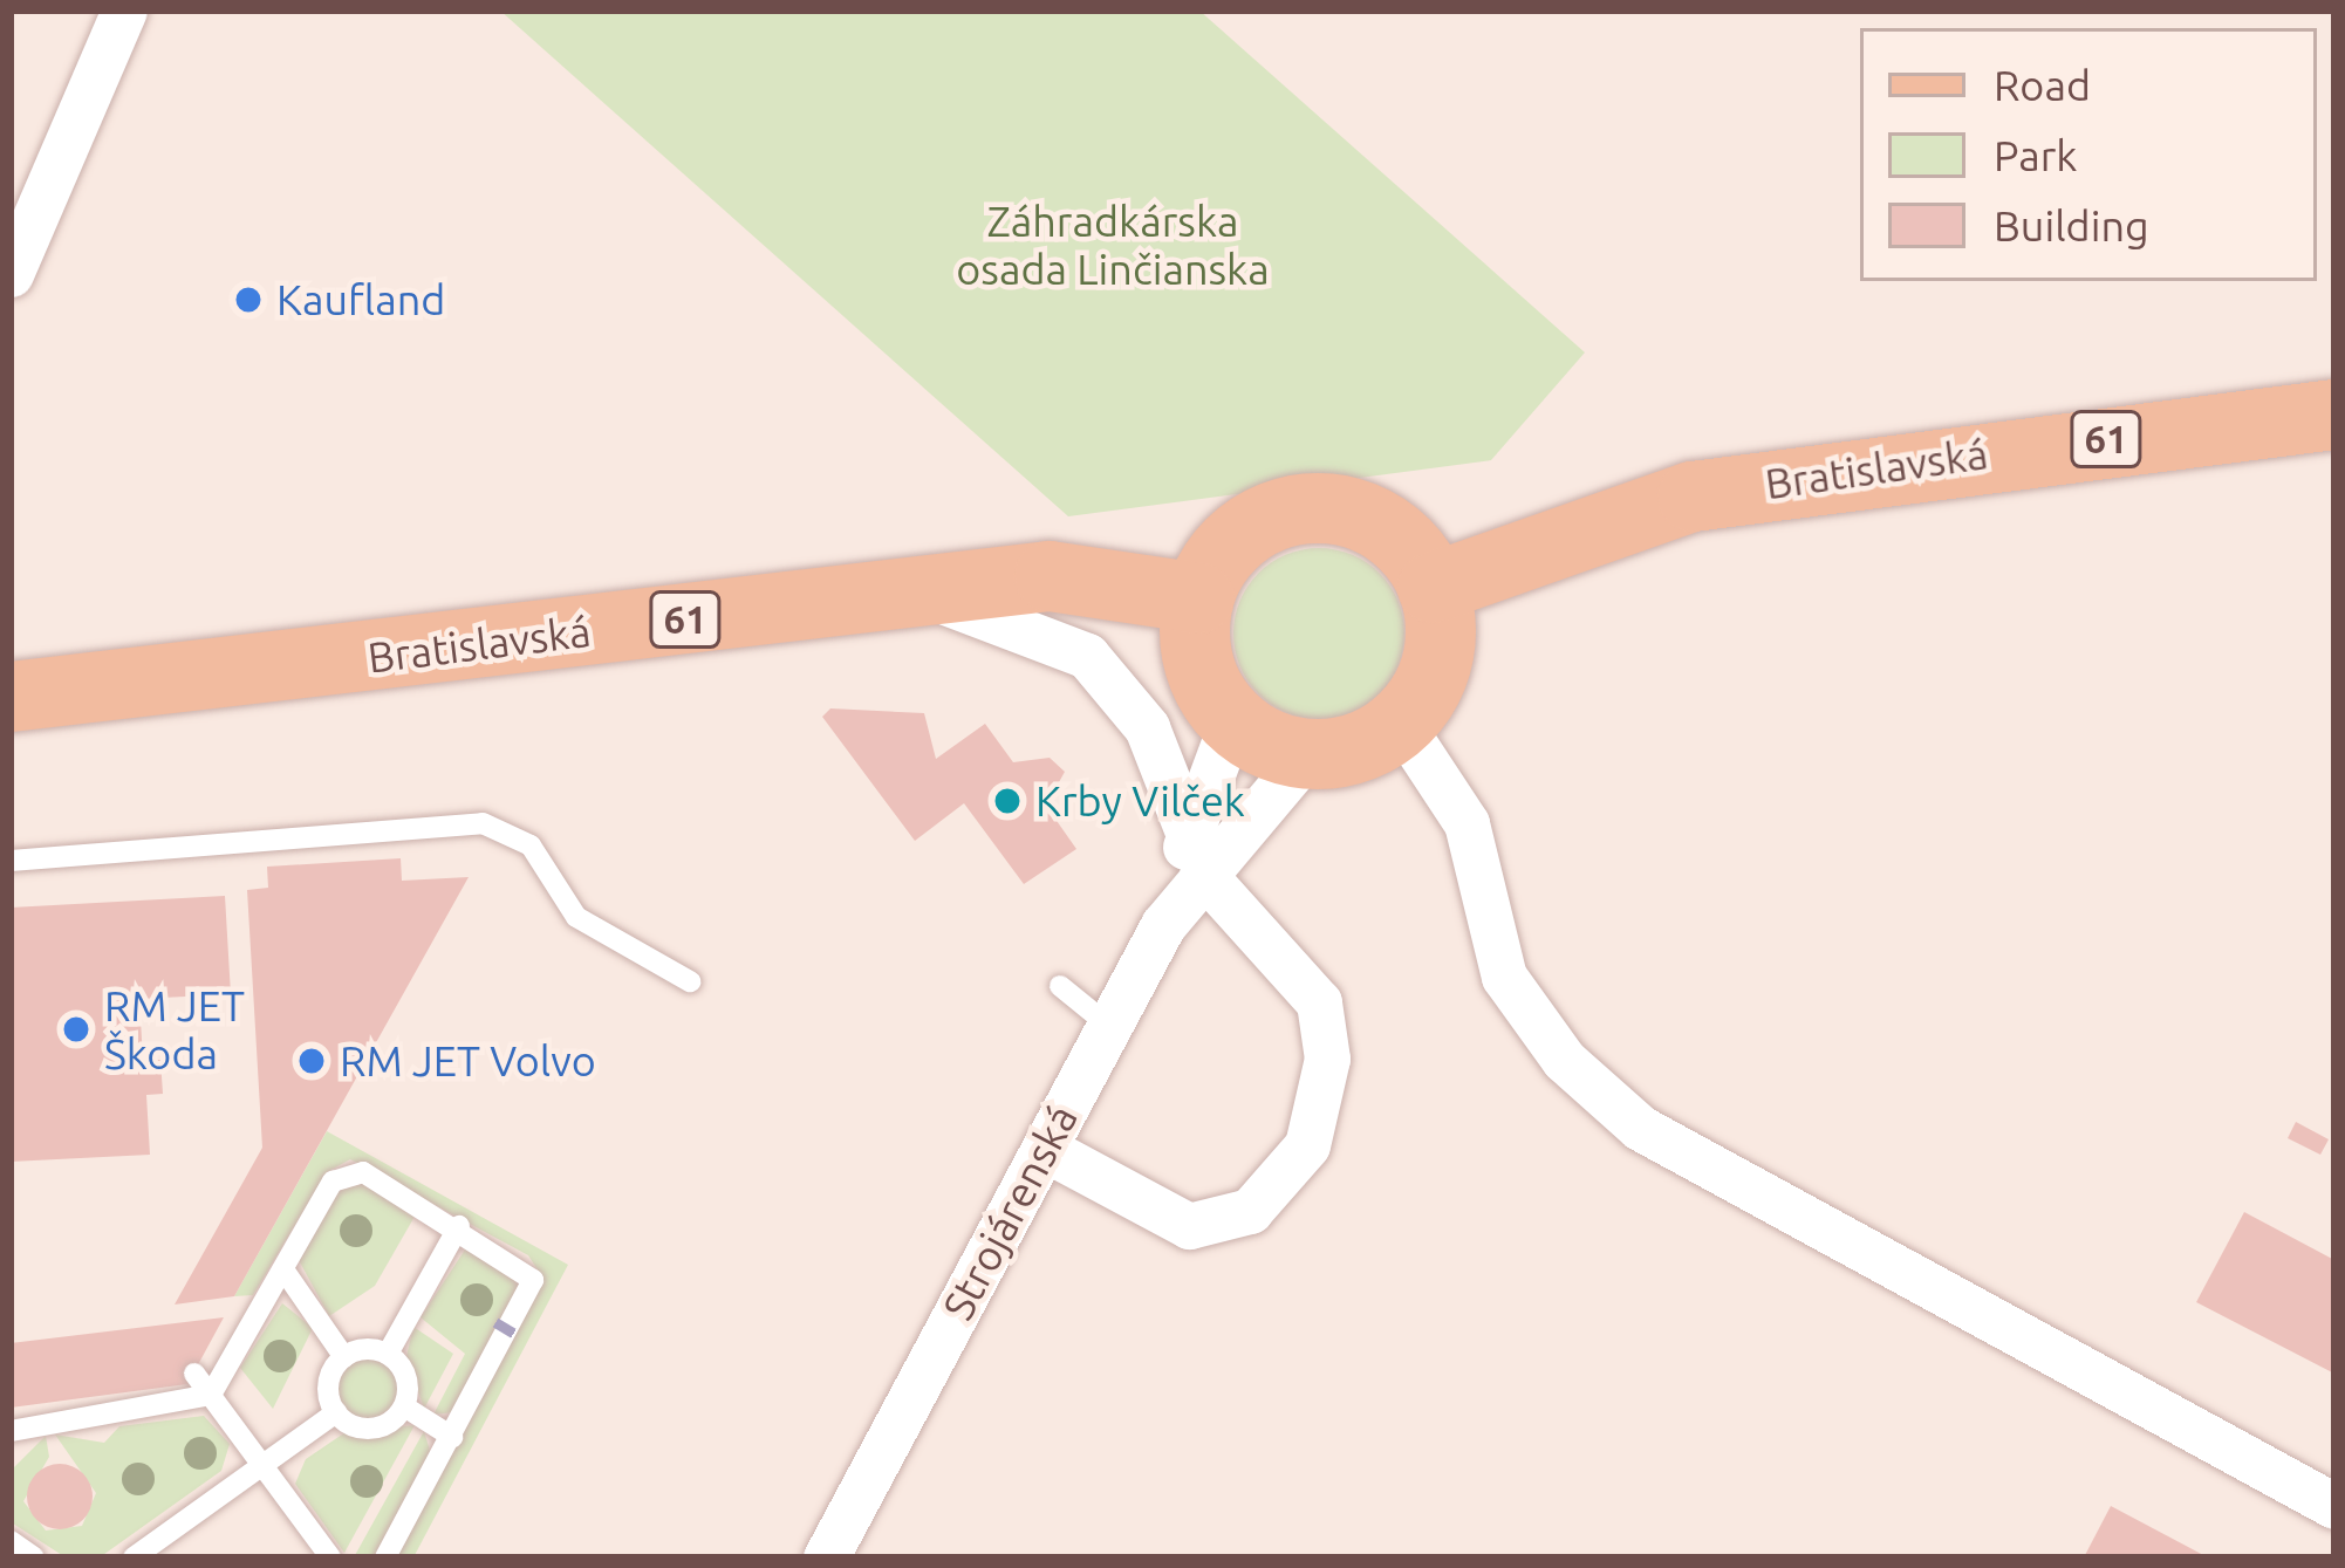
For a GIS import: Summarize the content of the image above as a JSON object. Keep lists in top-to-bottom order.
{
  "streets": {
    "main road": ["61", "Bratislavská"],
    "street": ["Strojárenská"]
  },
  "parks": ["Záhradkárska osada Linčianska"],
  "places": [
    "Kaufland",
    "Krby Vilček",
    "RM JET Škoda",
    "RM JET Volvo"
  ],
  "legend": ["Road", "Park", "Building"]
}
